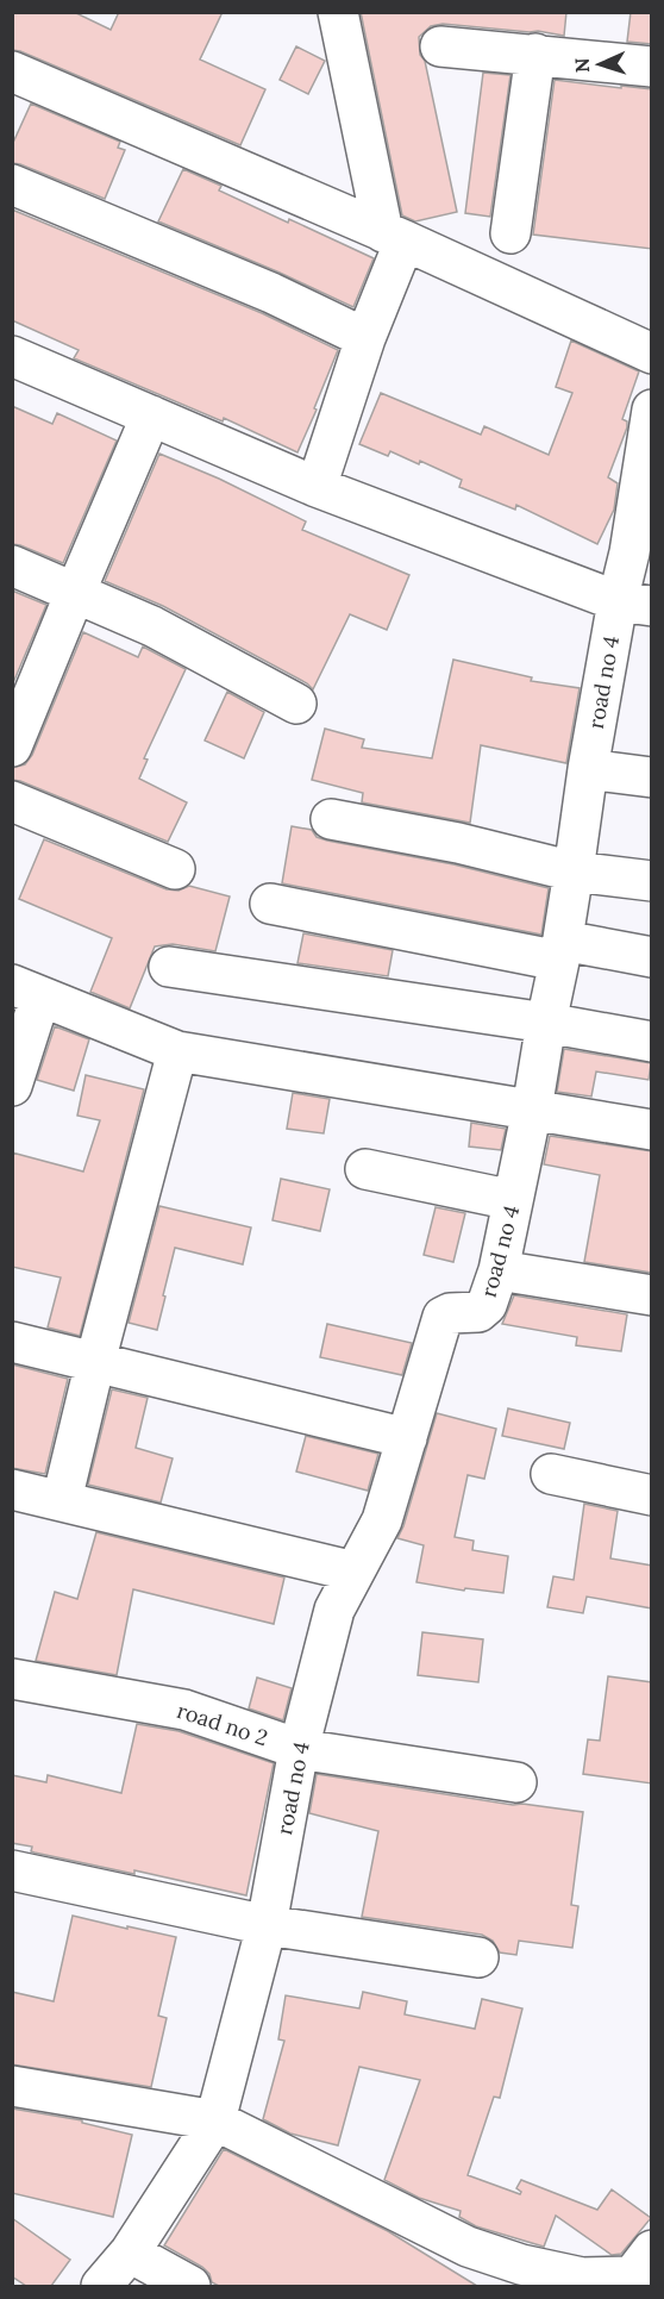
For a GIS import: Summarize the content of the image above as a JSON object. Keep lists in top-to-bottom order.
{
  "streets": {
    "street": ["road no 4", "road no 2"]
  },
  "crossings": [
    ["road no 4", "road no 2"]
  ],
  "north": "left"
}
